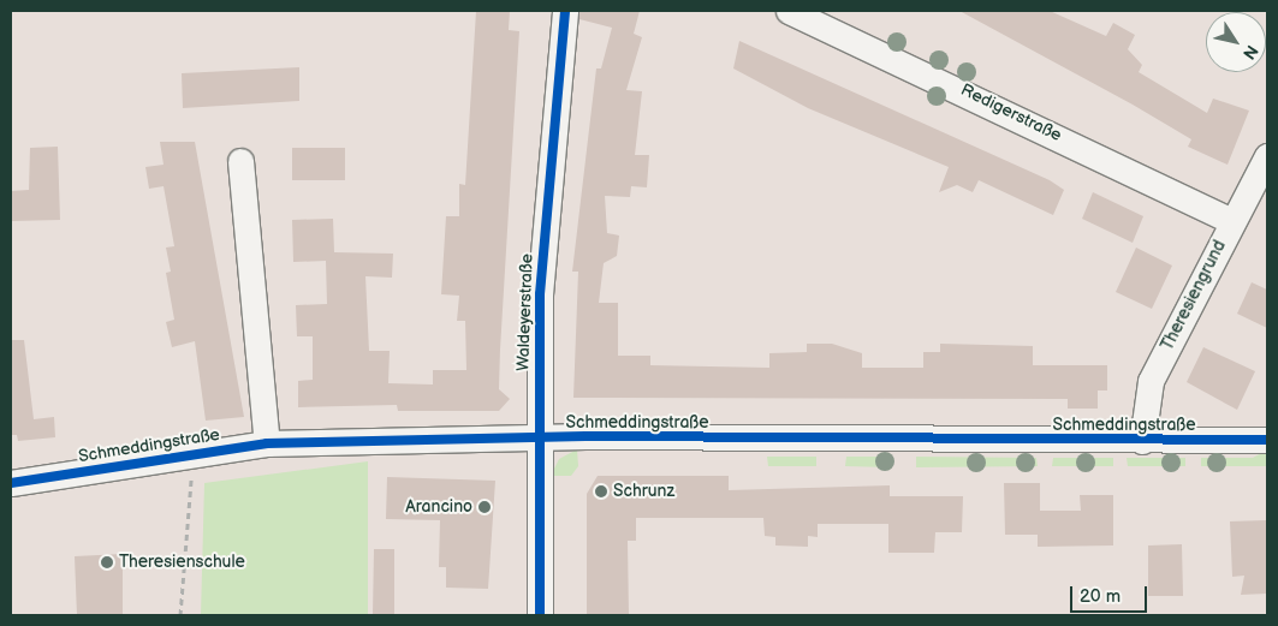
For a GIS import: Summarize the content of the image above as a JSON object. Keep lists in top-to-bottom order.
{
  "streets": {
    "street": [
      "Redigerstraße",
      "Theresiengrund",
      "Waldeyerstraße",
      "Schmeddingstraße"
    ]
  },
  "crossings": [
    ["Redigerstraße", "Theresiengrund"],
    ["Theresiengrund", "Schmeddingstraße"],
    ["Waldeyerstraße", "Schmeddingstraße"]
  ],
  "places": ["Schrunz", "Arancino", "Theresienschule"],
  "scale_bar": "20 m",
  "north": "bottom right"
}
